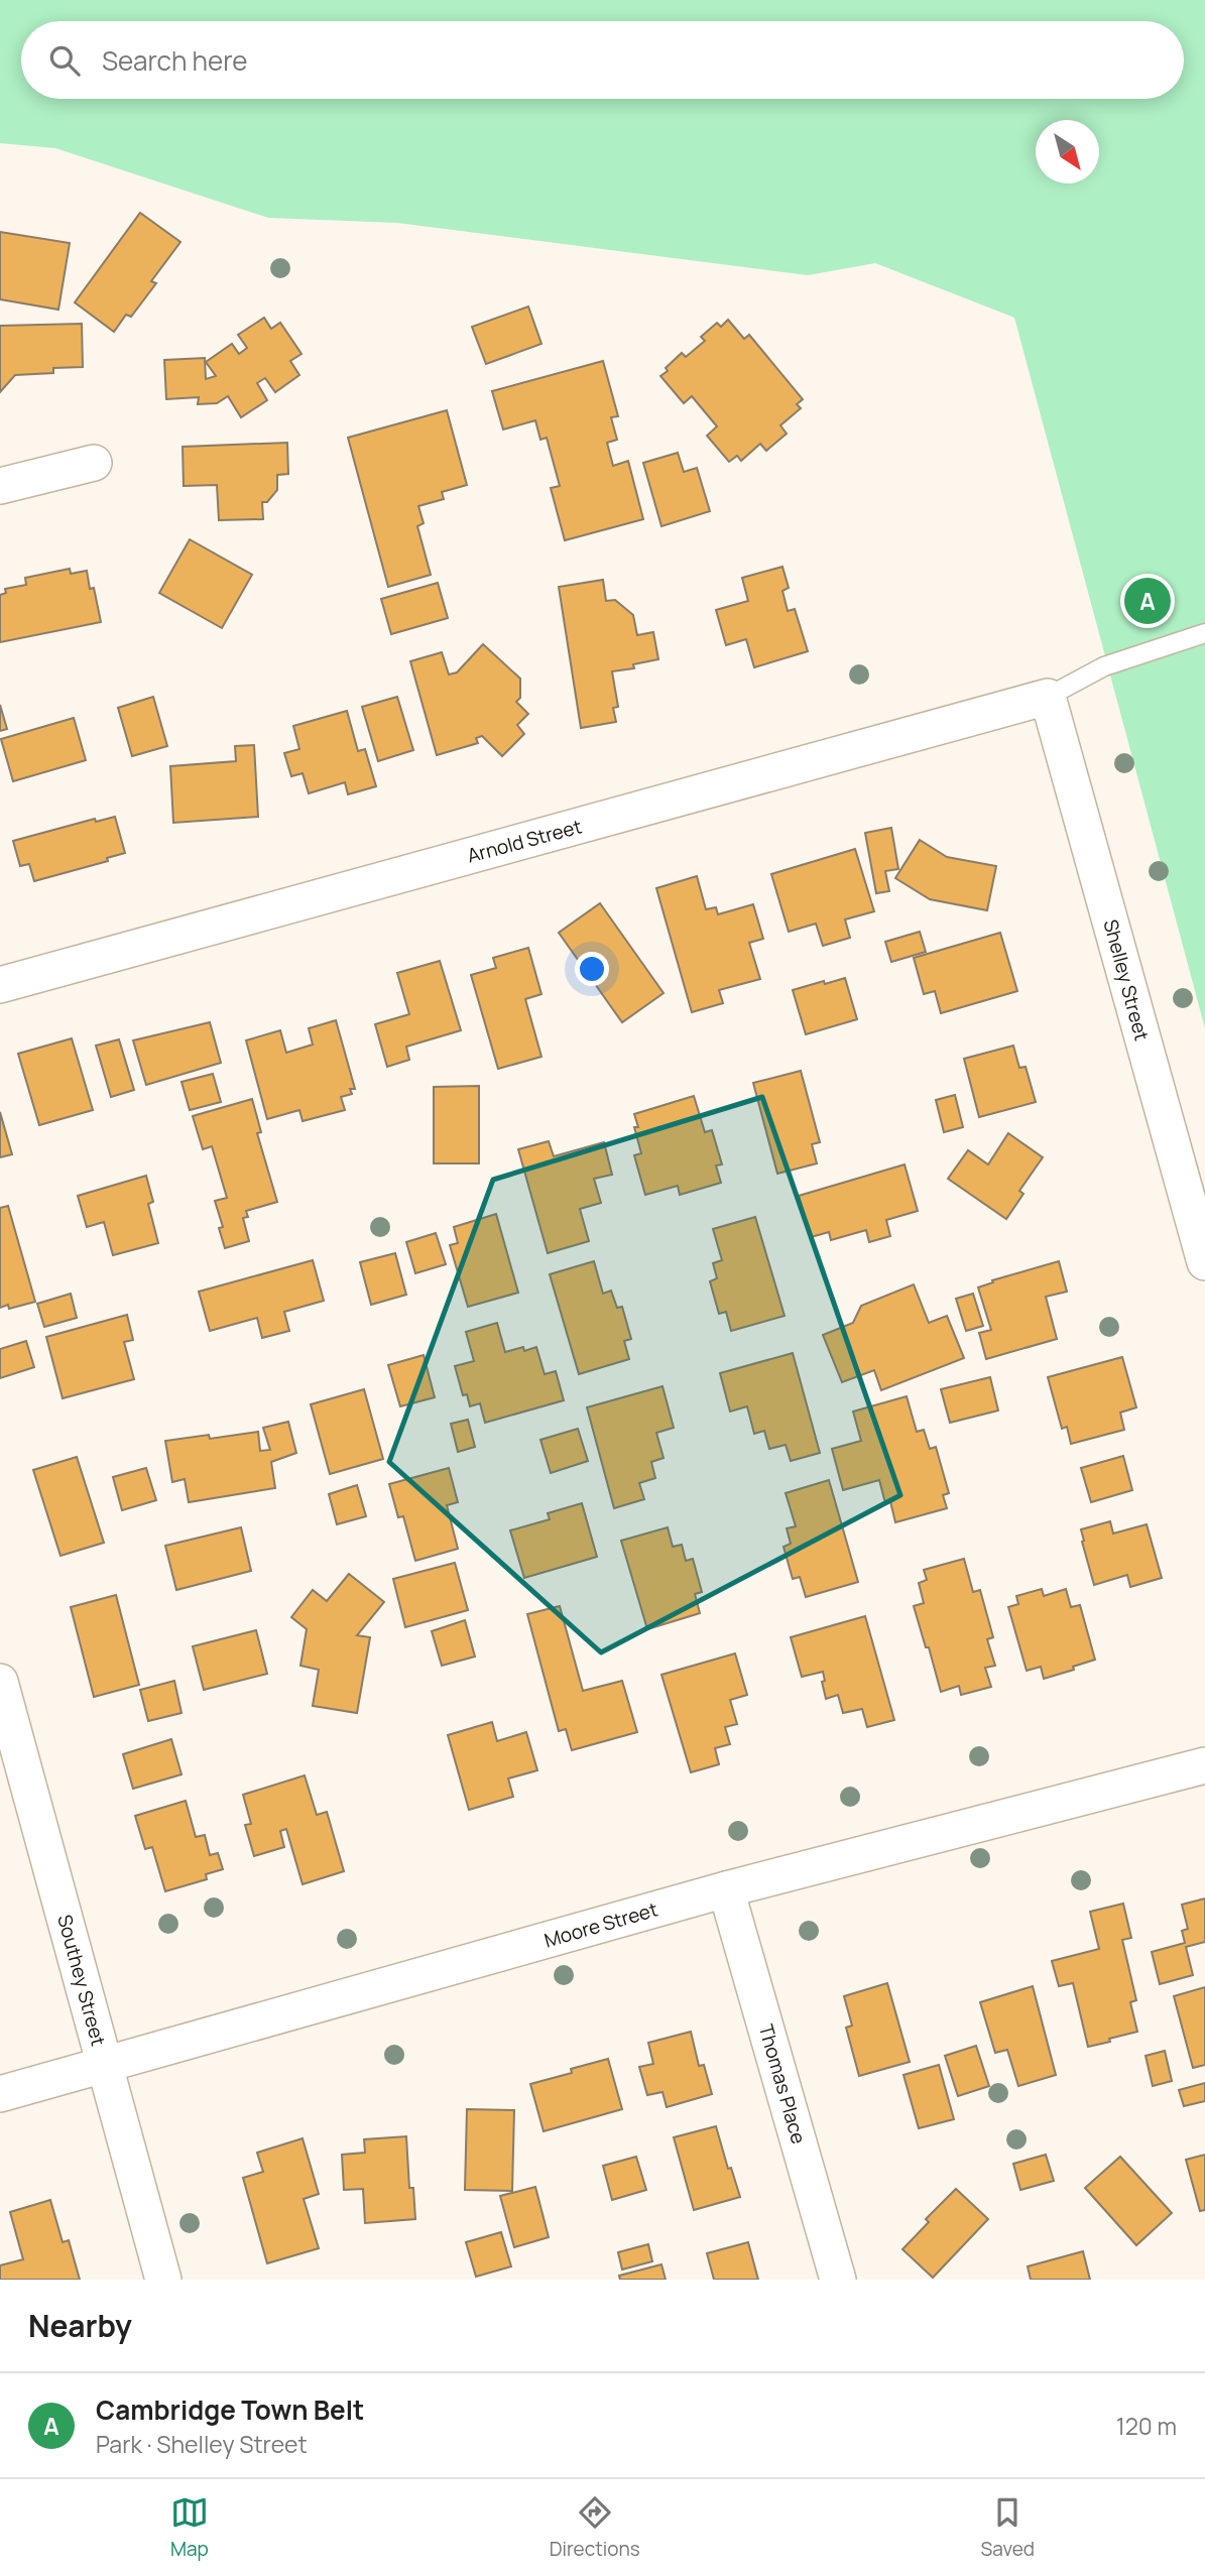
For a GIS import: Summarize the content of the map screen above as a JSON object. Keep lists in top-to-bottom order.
{
  "streets": {
    "street": [
      "Arnold Street",
      "Shelley Street",
      "Moore Street",
      "Southey Street",
      "Thomas Place"
    ]
  },
  "crossings": [
    ["Arnold Street", "Shelley Street"],
    ["Moore Street", "Southey Street"],
    ["Moore Street", "Thomas Place"]
  ],
  "north": "bottom right",
  "page": {
    "search": "Search here",
    "pins": "A",
    "heading": "Nearby",
    "list": [
      {
        "mark": "A",
        "name": "Cambridge Town Belt",
        "note": "Park · Shelley Street",
        "value": "120 m"
      }
    ],
    "nav": ["Map", "Directions", "Saved"]
  }
}
